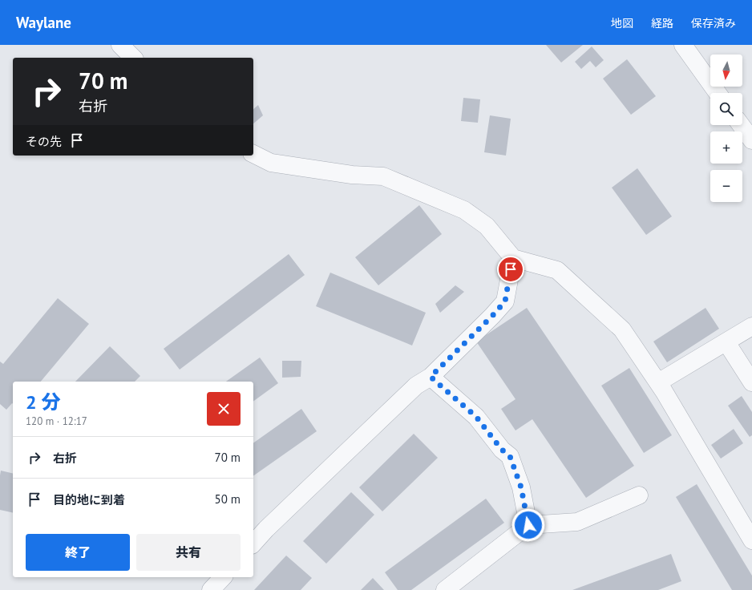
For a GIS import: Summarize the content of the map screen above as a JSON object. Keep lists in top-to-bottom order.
{
  "north": "bottom",
  "page": {
    "header": "Waylane",
    "nav": ["地図", "経路", "保存済み"],
    "map_buttons": ["+", "−"],
    "turn": ["70 m", "右折"],
    "then": "その先",
    "heading": ["2 分", "120 m · 12:17"],
    "list": [
      {
        "name": "右折",
        "value": "70 m"
      },
      {
        "name": "目的地に到着",
        "value": "50 m"
      }
    ],
    "buttons": ["終了", "共有"]
  }
}
